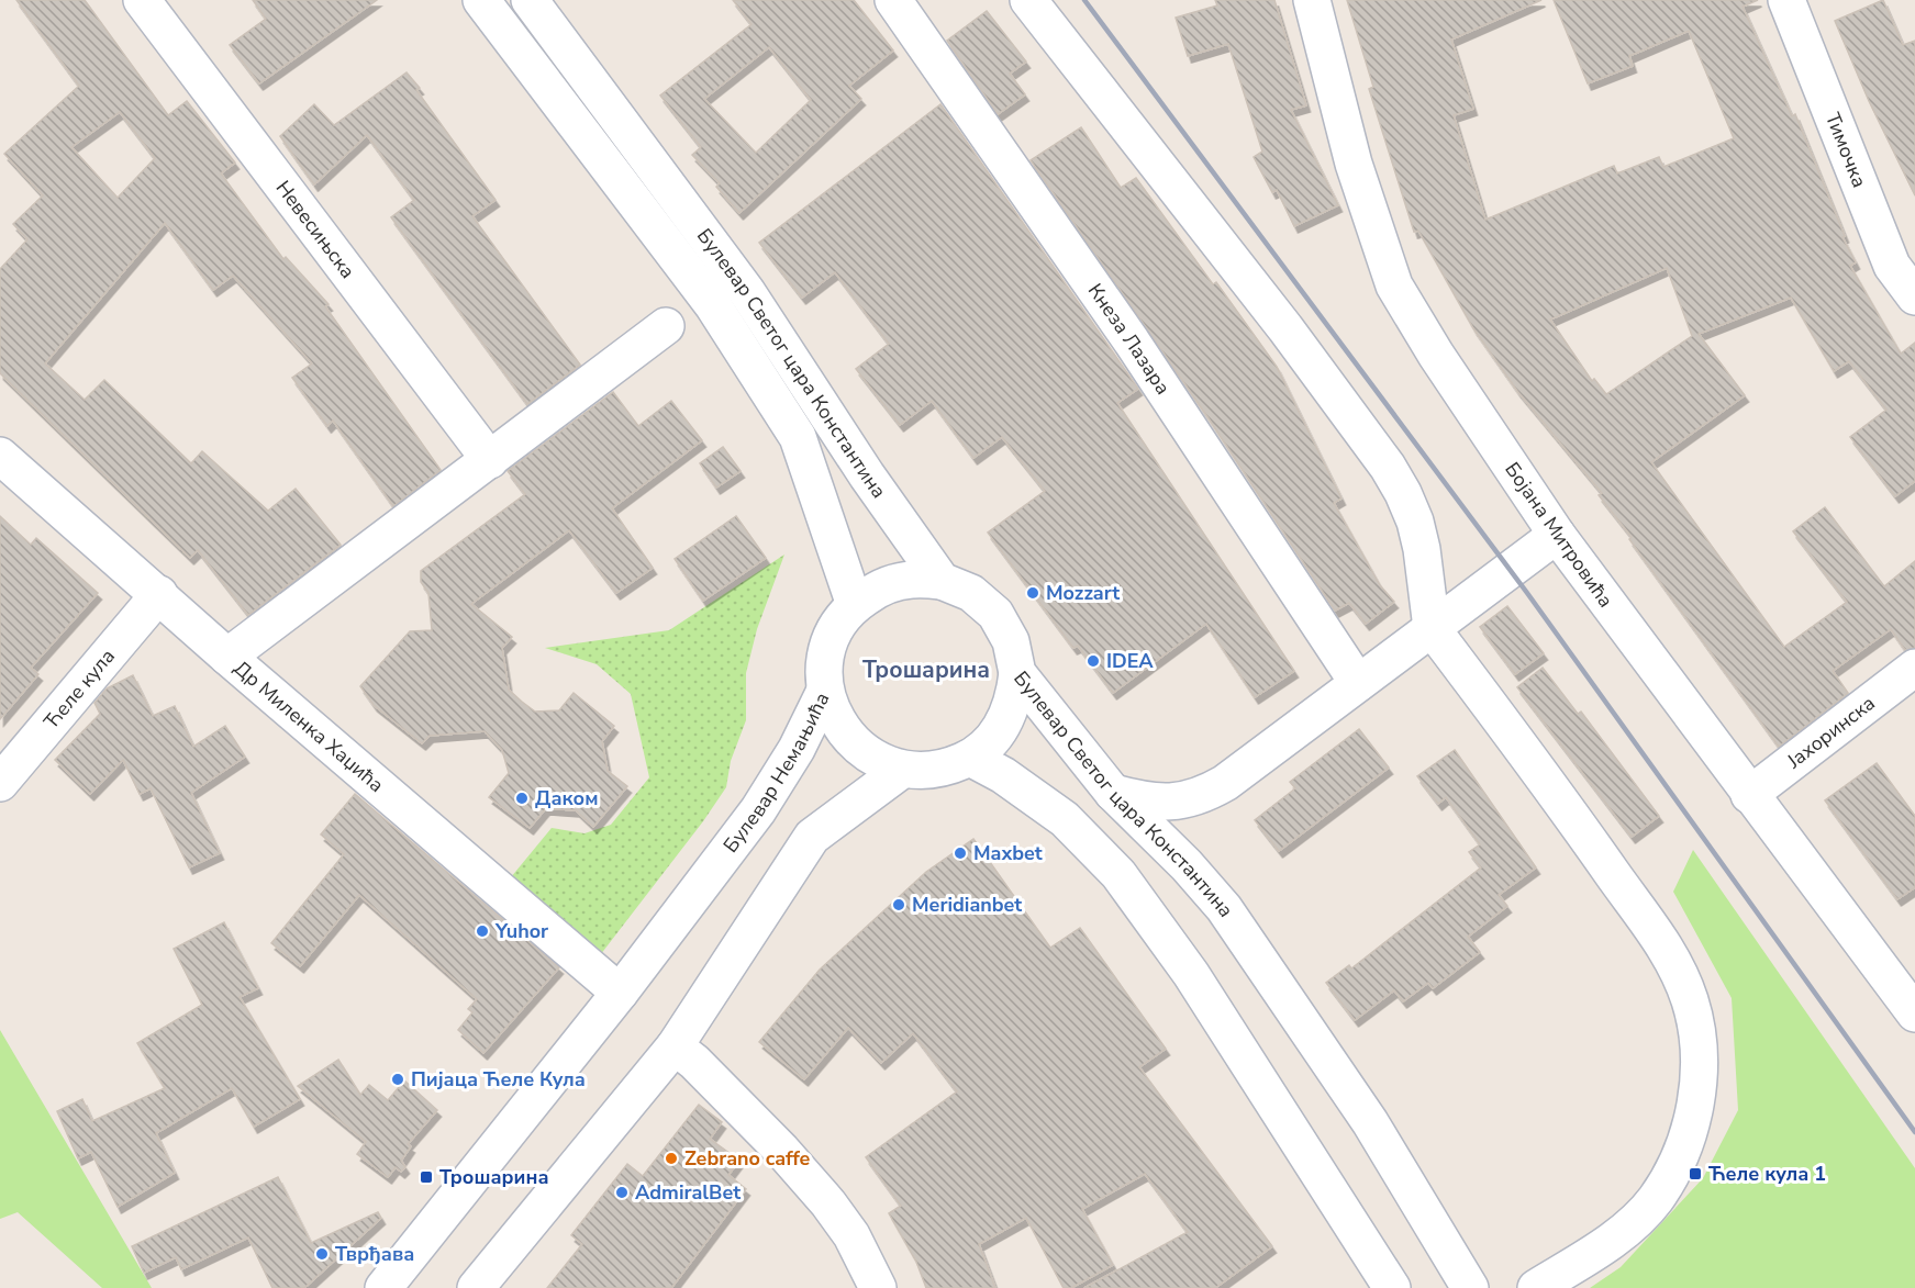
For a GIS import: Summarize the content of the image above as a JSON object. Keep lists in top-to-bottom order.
{
  "streets": {
    "street": [
      "Тимочка",
      "Невесињска",
      "Кнеза Лазара",
      "Булевар Светог цара Константина",
      "Бојана Митровића",
      "Ћеле кула",
      "Др Миленка Хаџића",
      "Јахоринска",
      "Булевар Немањића"
    ]
  },
  "crossings": [
    ["Булевар Светог цара Константина", "Булевар Немањића"],
    ["Бојана Митровића", "Јахоринска"],
    ["Ћеле кула", "Др Миленка Хаџића"],
    ["Др Миленка Хаџића", "Булевар Немањића"]
  ],
  "districts": ["Трошарина"],
  "places": {
    "other": [
      "Mozzart",
      "IDEA",
      "Даком",
      "Maxbet",
      "Meridianbet",
      "Yuhor",
      "Пијаца Ћеле Кула",
      "Zebrano caffe",
      "AdmiralBet",
      "Тврђава"
    ],
    "transit": ["Ћеле кула 1", "Трошарина"]
  }
}
